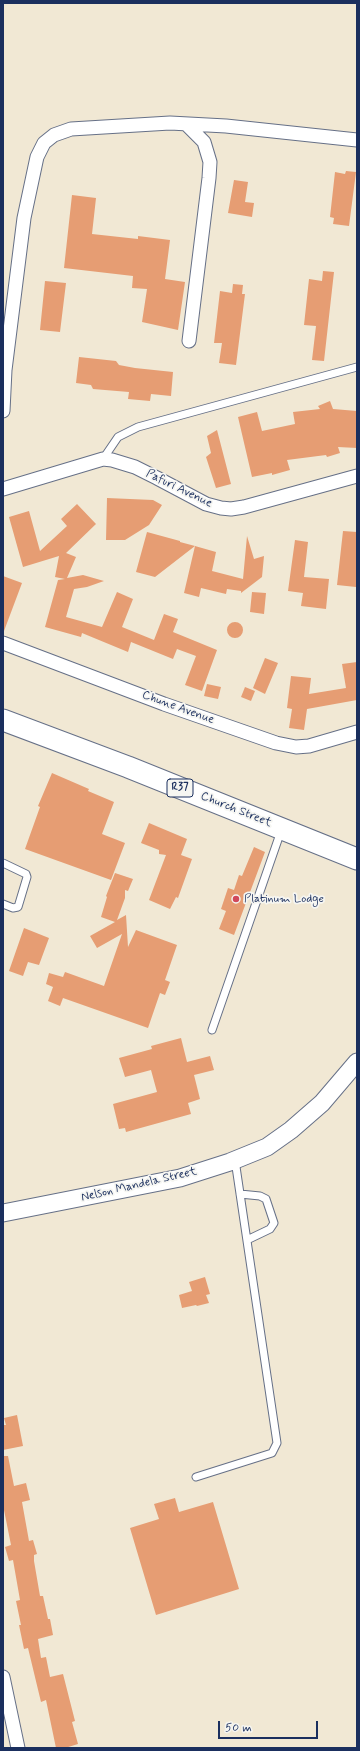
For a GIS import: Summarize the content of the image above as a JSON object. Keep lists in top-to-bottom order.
{
  "streets": {
    "main road": ["R37", "Church Street"],
    "street": ["Pafuri Avenue", "Chune Avenue", "Nelson Mandela Street"]
  },
  "places": ["Platinum Lodge"],
  "scale_bar": "50 m"
}
